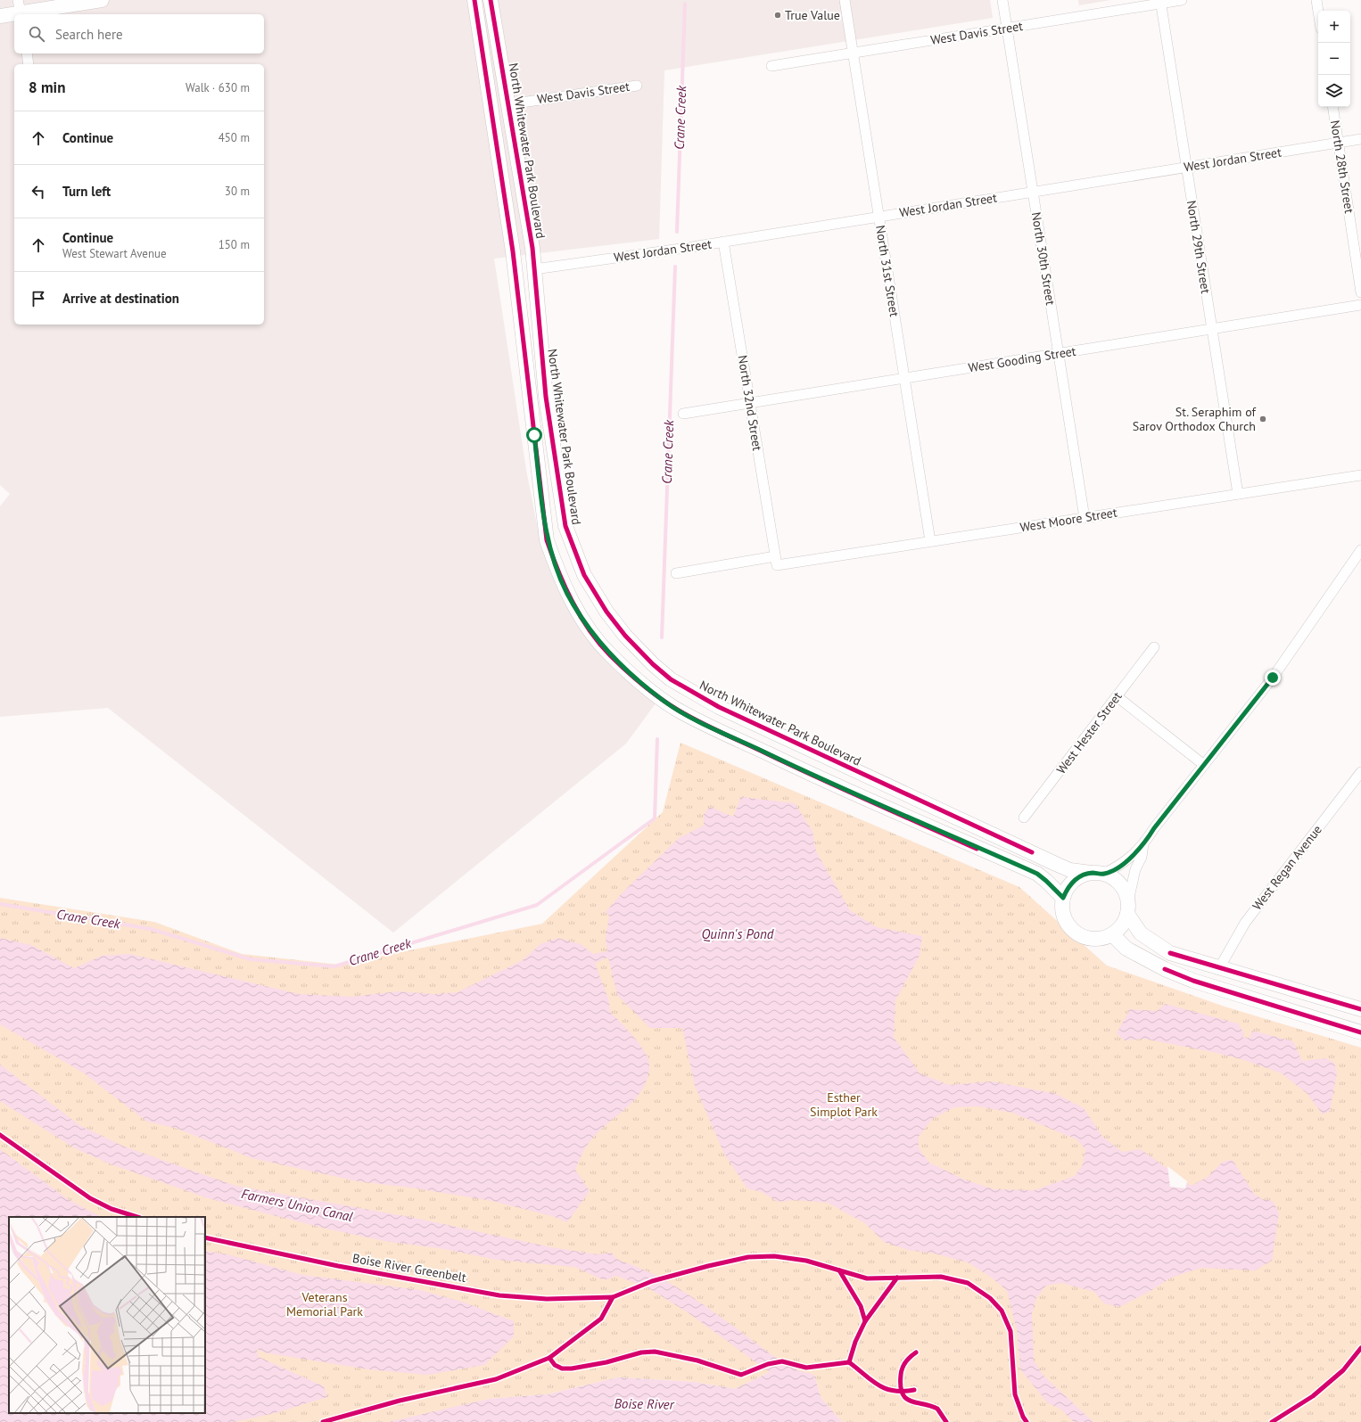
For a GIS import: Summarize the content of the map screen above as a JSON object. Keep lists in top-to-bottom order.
{
  "streets": {
    "street": [
      "West Davis Street",
      "North Whitewater Park Boulevard",
      "West Jordan Street",
      "North 28th Street",
      "North 29th Street",
      "North 30th Street",
      "North 31st Street",
      "West Gooding Street",
      "North 32nd Street",
      "West Moore Street",
      "West Hester Street",
      "West Regan Avenue"
    ],
    "cycle path": ["Boise River Greenbelt"]
  },
  "crossings": [
    ["West Davis Street", "North Whitewater Park Boulevard"],
    ["West Davis Street", "North 29th Street"],
    ["West Davis Street", "North 30th Street"],
    ["West Davis Street", "North 31st Street"],
    ["North Whitewater Park Boulevard", "West Jordan Street"],
    ["West Jordan Street", "North 28th Street"],
    ["West Jordan Street", "North 29th Street"],
    ["West Jordan Street", "North 30th Street"],
    ["West Jordan Street", "North 31st Street"],
    ["West Jordan Street", "North 32nd Street"],
    ["North 29th Street", "West Gooding Street"],
    ["North 29th Street", "West Moore Street"],
    ["North 30th Street", "West Gooding Street"],
    ["North 30th Street", "West Moore Street"],
    ["North 31st Street", "West Gooding Street"],
    ["North 31st Street", "West Moore Street"],
    ["West Gooding Street", "North 32nd Street"],
    ["North 32nd Street", "West Moore Street"]
  ],
  "water": [
    "Crane Creek",
    "Quinn's Pond",
    "Farmers Union Canal",
    "Boise River"
  ],
  "parks": ["Esther Simplot Park", "Veterans Memorial Park"],
  "places": ["True Value", "St. Seraphim of Sarov Orthodox Church"],
  "page": {
    "map_buttons": ["+", "−"],
    "search": "Search here",
    "heading": ["8 min", "Walk · 630 m"],
    "list": [
      ["Continue", "450 m"],
      ["Turn left", "30 m"],
      ["Continue", "West Stewart Avenue", "150 m"],
      "Arrive at destination"
    ]
  }
}
